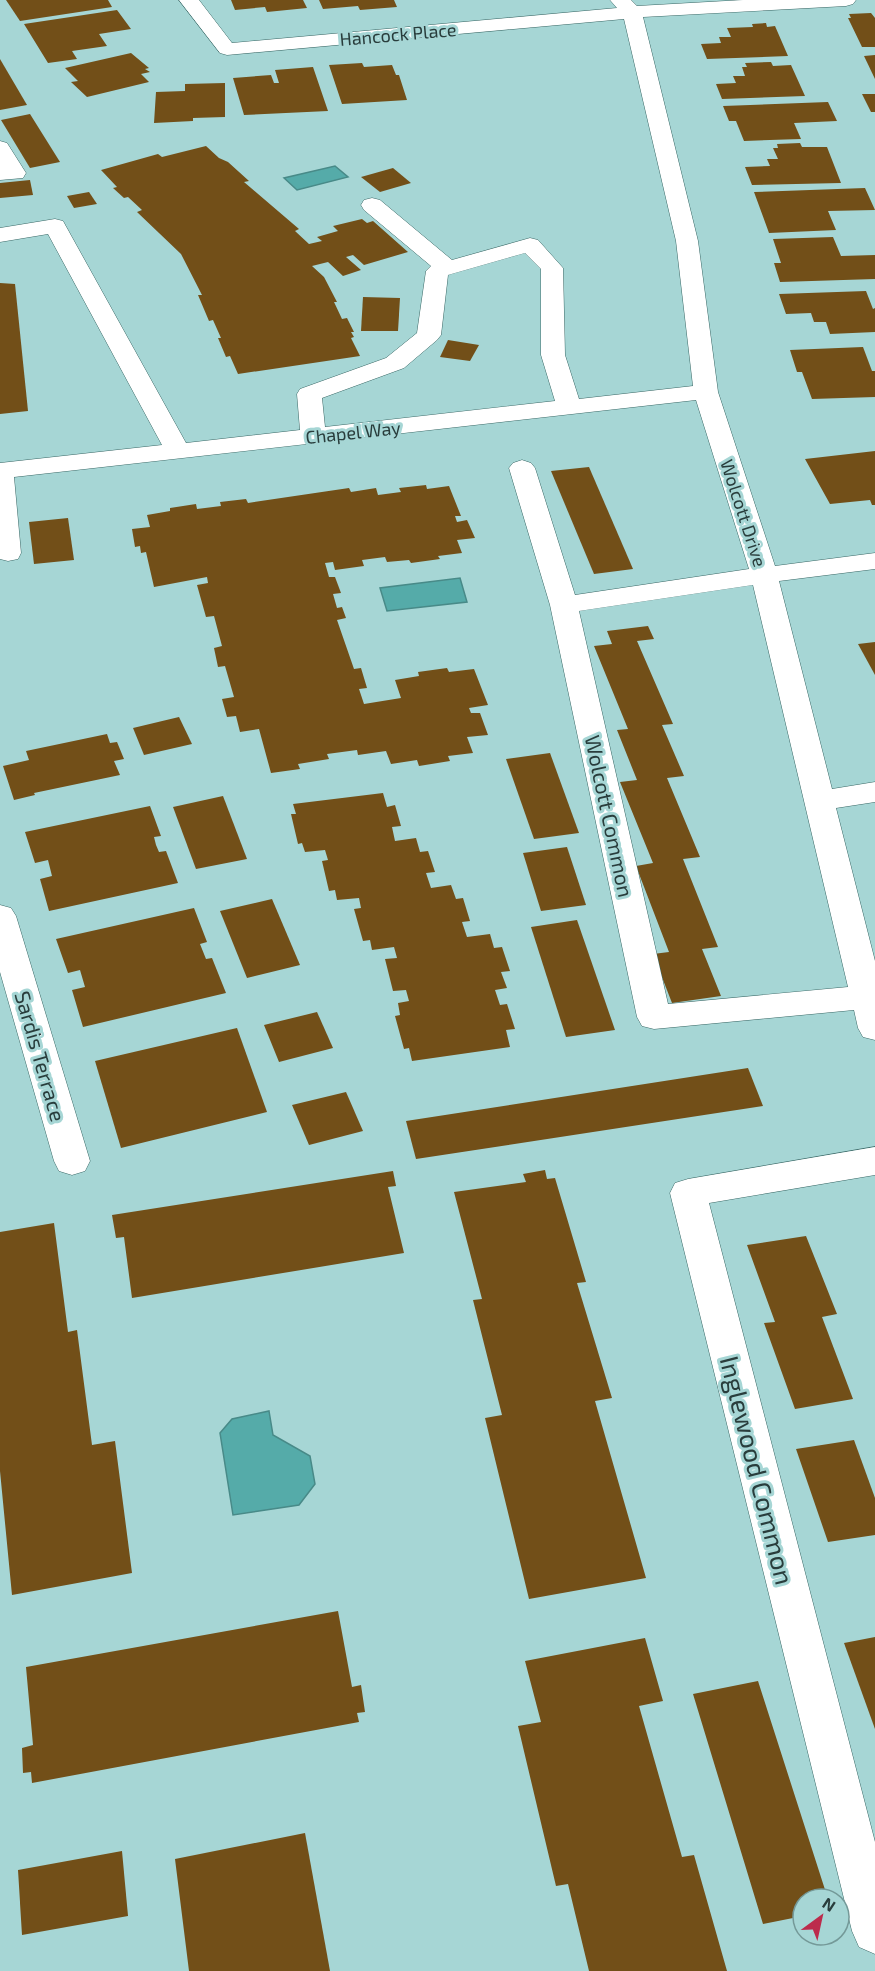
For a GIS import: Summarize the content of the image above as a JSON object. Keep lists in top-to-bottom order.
{
  "streets": {
    "street": [
      "Hancock Place",
      "Chapel Way",
      "Wolcott Drive",
      "Wolcott Common",
      "Sardis Terrace",
      "Inglewood Common"
    ]
  },
  "crossings": [
    ["Hancock Place", "Wolcott Drive"],
    ["Chapel Way", "Wolcott Drive"],
    ["Wolcott Drive", "Wolcott Common"]
  ],
  "north": "top right"
}
